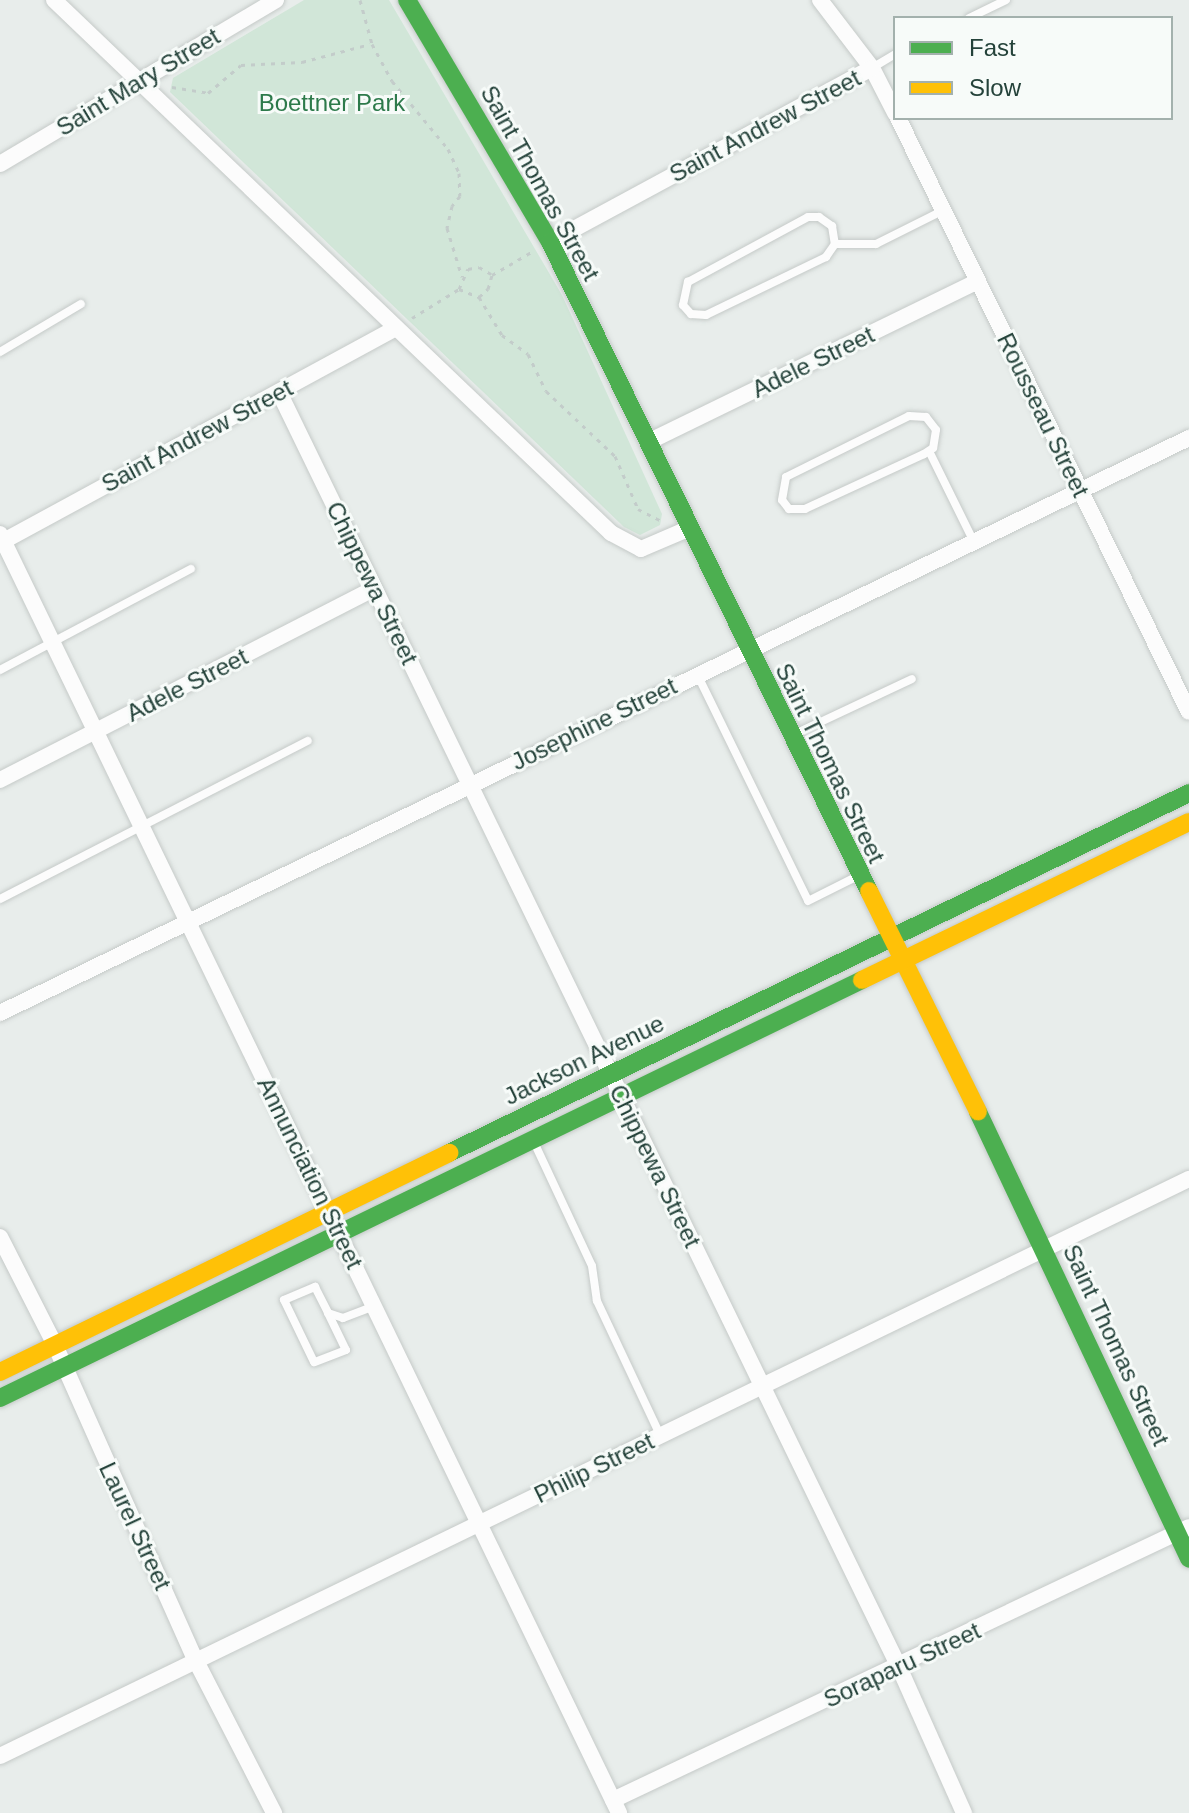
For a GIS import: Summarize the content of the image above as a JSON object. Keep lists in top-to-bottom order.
{
  "streets": {
    "street": [
      "Saint Mary Street",
      "Saint Andrew Street",
      "Saint Thomas Street",
      "Adele Street",
      "Rousseau Street",
      "Chippewa Street",
      "Josephine Street",
      "Jackson Avenue",
      "Annunciation Street",
      "Philip Street",
      "Laurel Street",
      "Soraparu Street"
    ]
  },
  "crossings": [
    ["Saint Andrew Street", "Saint Thomas Street"],
    ["Saint Andrew Street", "Rousseau Street"],
    ["Saint Andrew Street", "Chippewa Street"],
    ["Saint Andrew Street", "Annunciation Street"],
    ["Saint Thomas Street", "Adele Street"],
    ["Saint Thomas Street", "Josephine Street"],
    ["Saint Thomas Street", "Jackson Avenue"],
    ["Saint Thomas Street", "Philip Street"],
    ["Saint Thomas Street", "Soraparu Street"],
    ["Adele Street", "Rousseau Street"],
    ["Adele Street", "Chippewa Street"],
    ["Adele Street", "Annunciation Street"],
    ["Rousseau Street", "Josephine Street"],
    ["Chippewa Street", "Josephine Street"],
    ["Chippewa Street", "Jackson Avenue"],
    ["Chippewa Street", "Philip Street"],
    ["Chippewa Street", "Soraparu Street"],
    ["Josephine Street", "Annunciation Street"],
    ["Jackson Avenue", "Annunciation Street"],
    ["Jackson Avenue", "Laurel Street"],
    ["Annunciation Street", "Philip Street"],
    ["Annunciation Street", "Soraparu Street"],
    ["Philip Street", "Laurel Street"]
  ],
  "parks": ["Boettner Park"],
  "legend": ["Fast", "Slow"]
}
